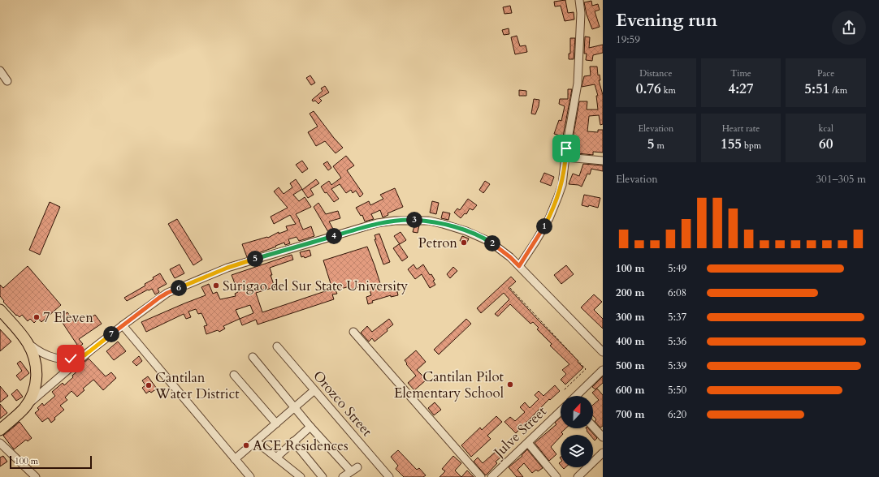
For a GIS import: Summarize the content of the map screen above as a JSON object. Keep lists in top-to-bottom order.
{
  "streets": {
    "street": ["Orozco Street", "Julve Street"]
  },
  "places": [
    "Petron",
    "Surigao del Sur State University",
    "7 Eleven",
    "Cantilan Pilot Elementary School",
    "Cantilan Water District",
    "ACE Residences"
  ],
  "scale_bar": "100 m",
  "north": "top",
  "page": {
    "heading": ["Evening run", "19:59"],
    "stats": [
      ["Distance", "0.76 km"],
      ["Time", "4:27"],
      ["Pace", "5:51 /km"],
      ["Elevation", "5 m"],
      ["Heart rate", "155 bpm"],
      ["kcal", "60"]
    ],
    "chart": ["Elevation", "301–305 m"],
    "pins": [
      "3",
      "1",
      "4",
      "2",
      "5",
      "6",
      "7"
    ],
    "list": [
      {
        "name": "100 m",
        "note": "5:49"
      },
      {
        "name": "200 m",
        "note": "6:08"
      },
      {
        "name": "300 m",
        "note": "5:37"
      },
      {
        "name": "400 m",
        "note": "5:36"
      },
      {
        "name": "500 m",
        "note": "5:39"
      },
      {
        "name": "600 m",
        "note": "5:50"
      },
      {
        "name": "700 m",
        "note": "6:20"
      }
    ],
    "scale": "100 m"
  }
}
